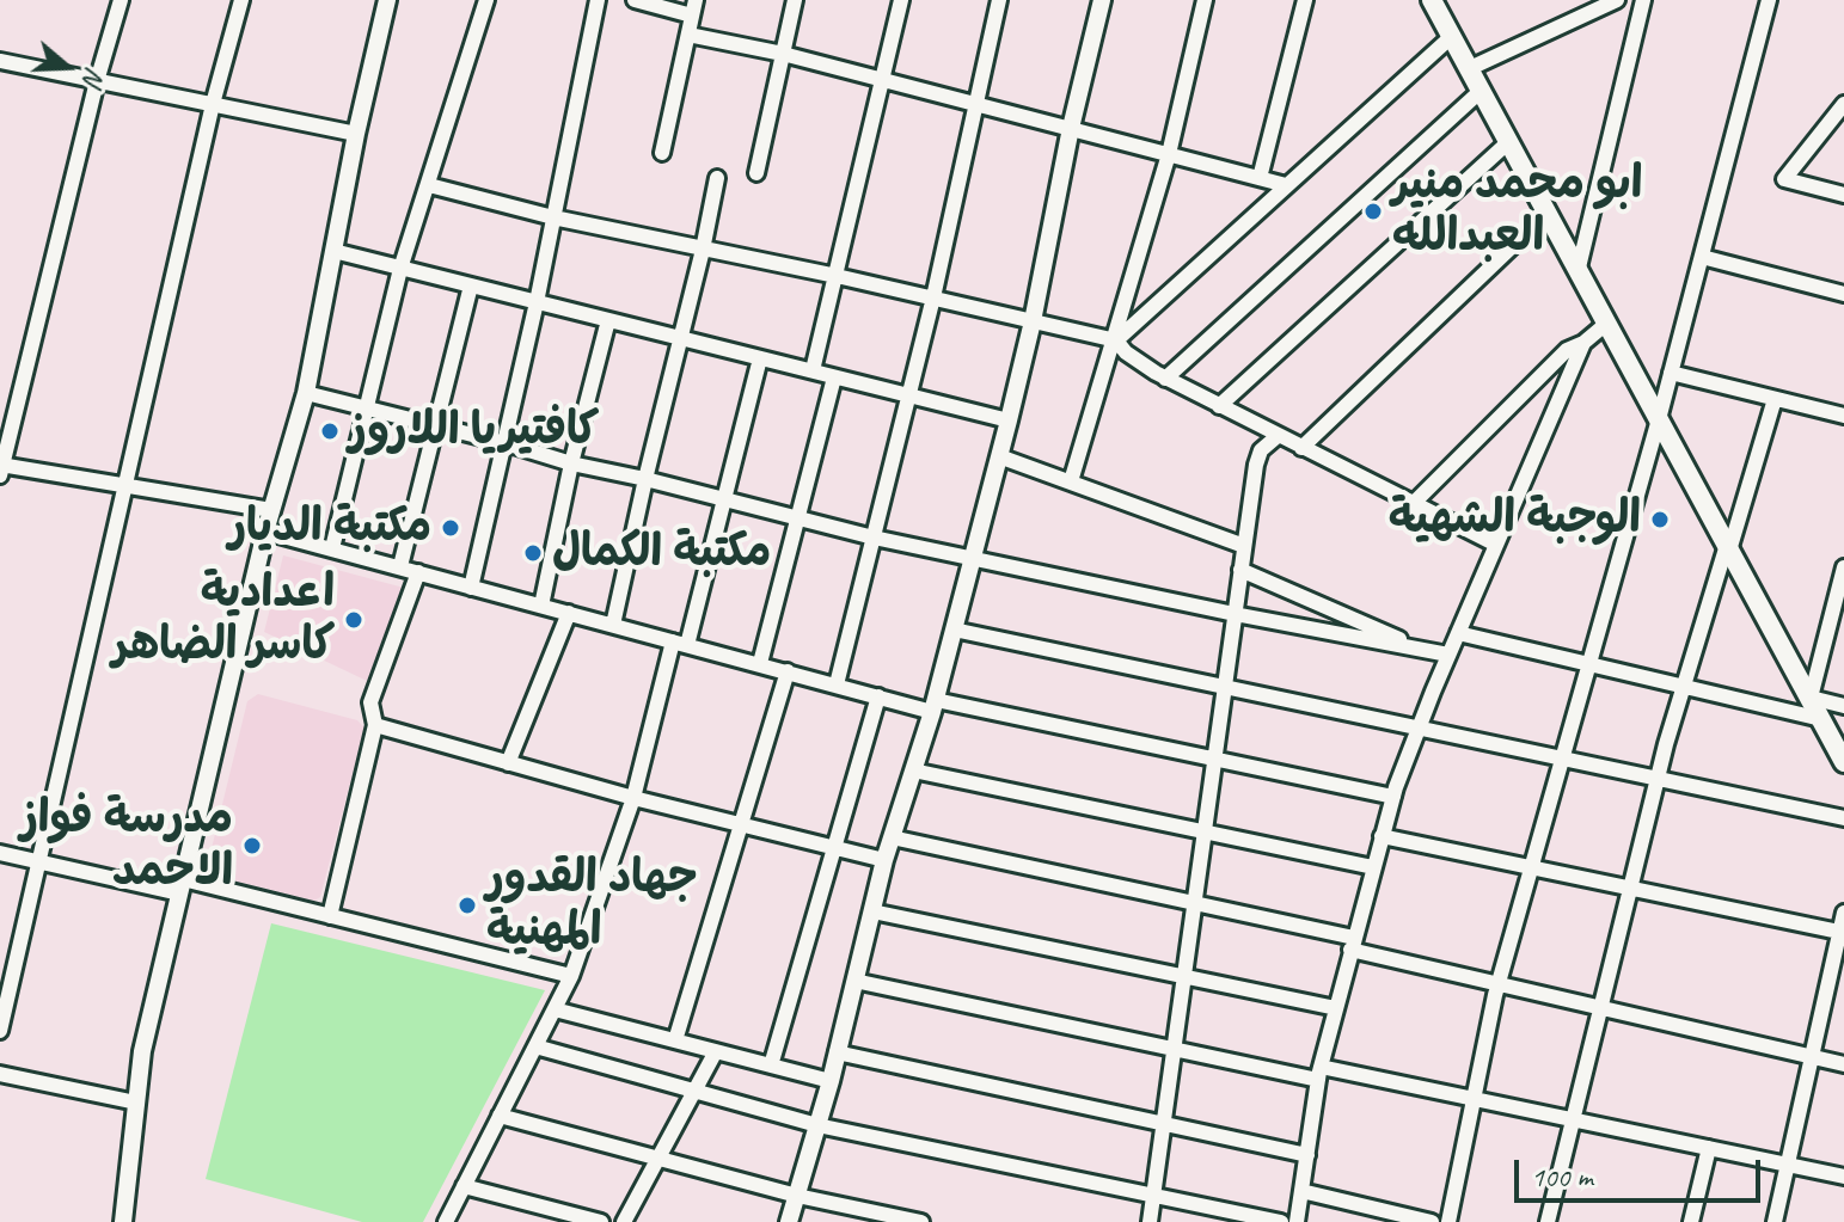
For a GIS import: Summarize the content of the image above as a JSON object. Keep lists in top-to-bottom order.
{
  "places": [
    "ابو محمد منير العبدالله",
    "كافتيريا اللاروز",
    "الوجبة الشهية",
    "مكتبة الديار",
    "مكتبة الكمال",
    "اعدادية كاسر الضاهر",
    "مدرسة فواز الاحمد",
    "جهاد القدور المهنية"
  ],
  "scale_bar": "100 m",
  "north": "right"
}
